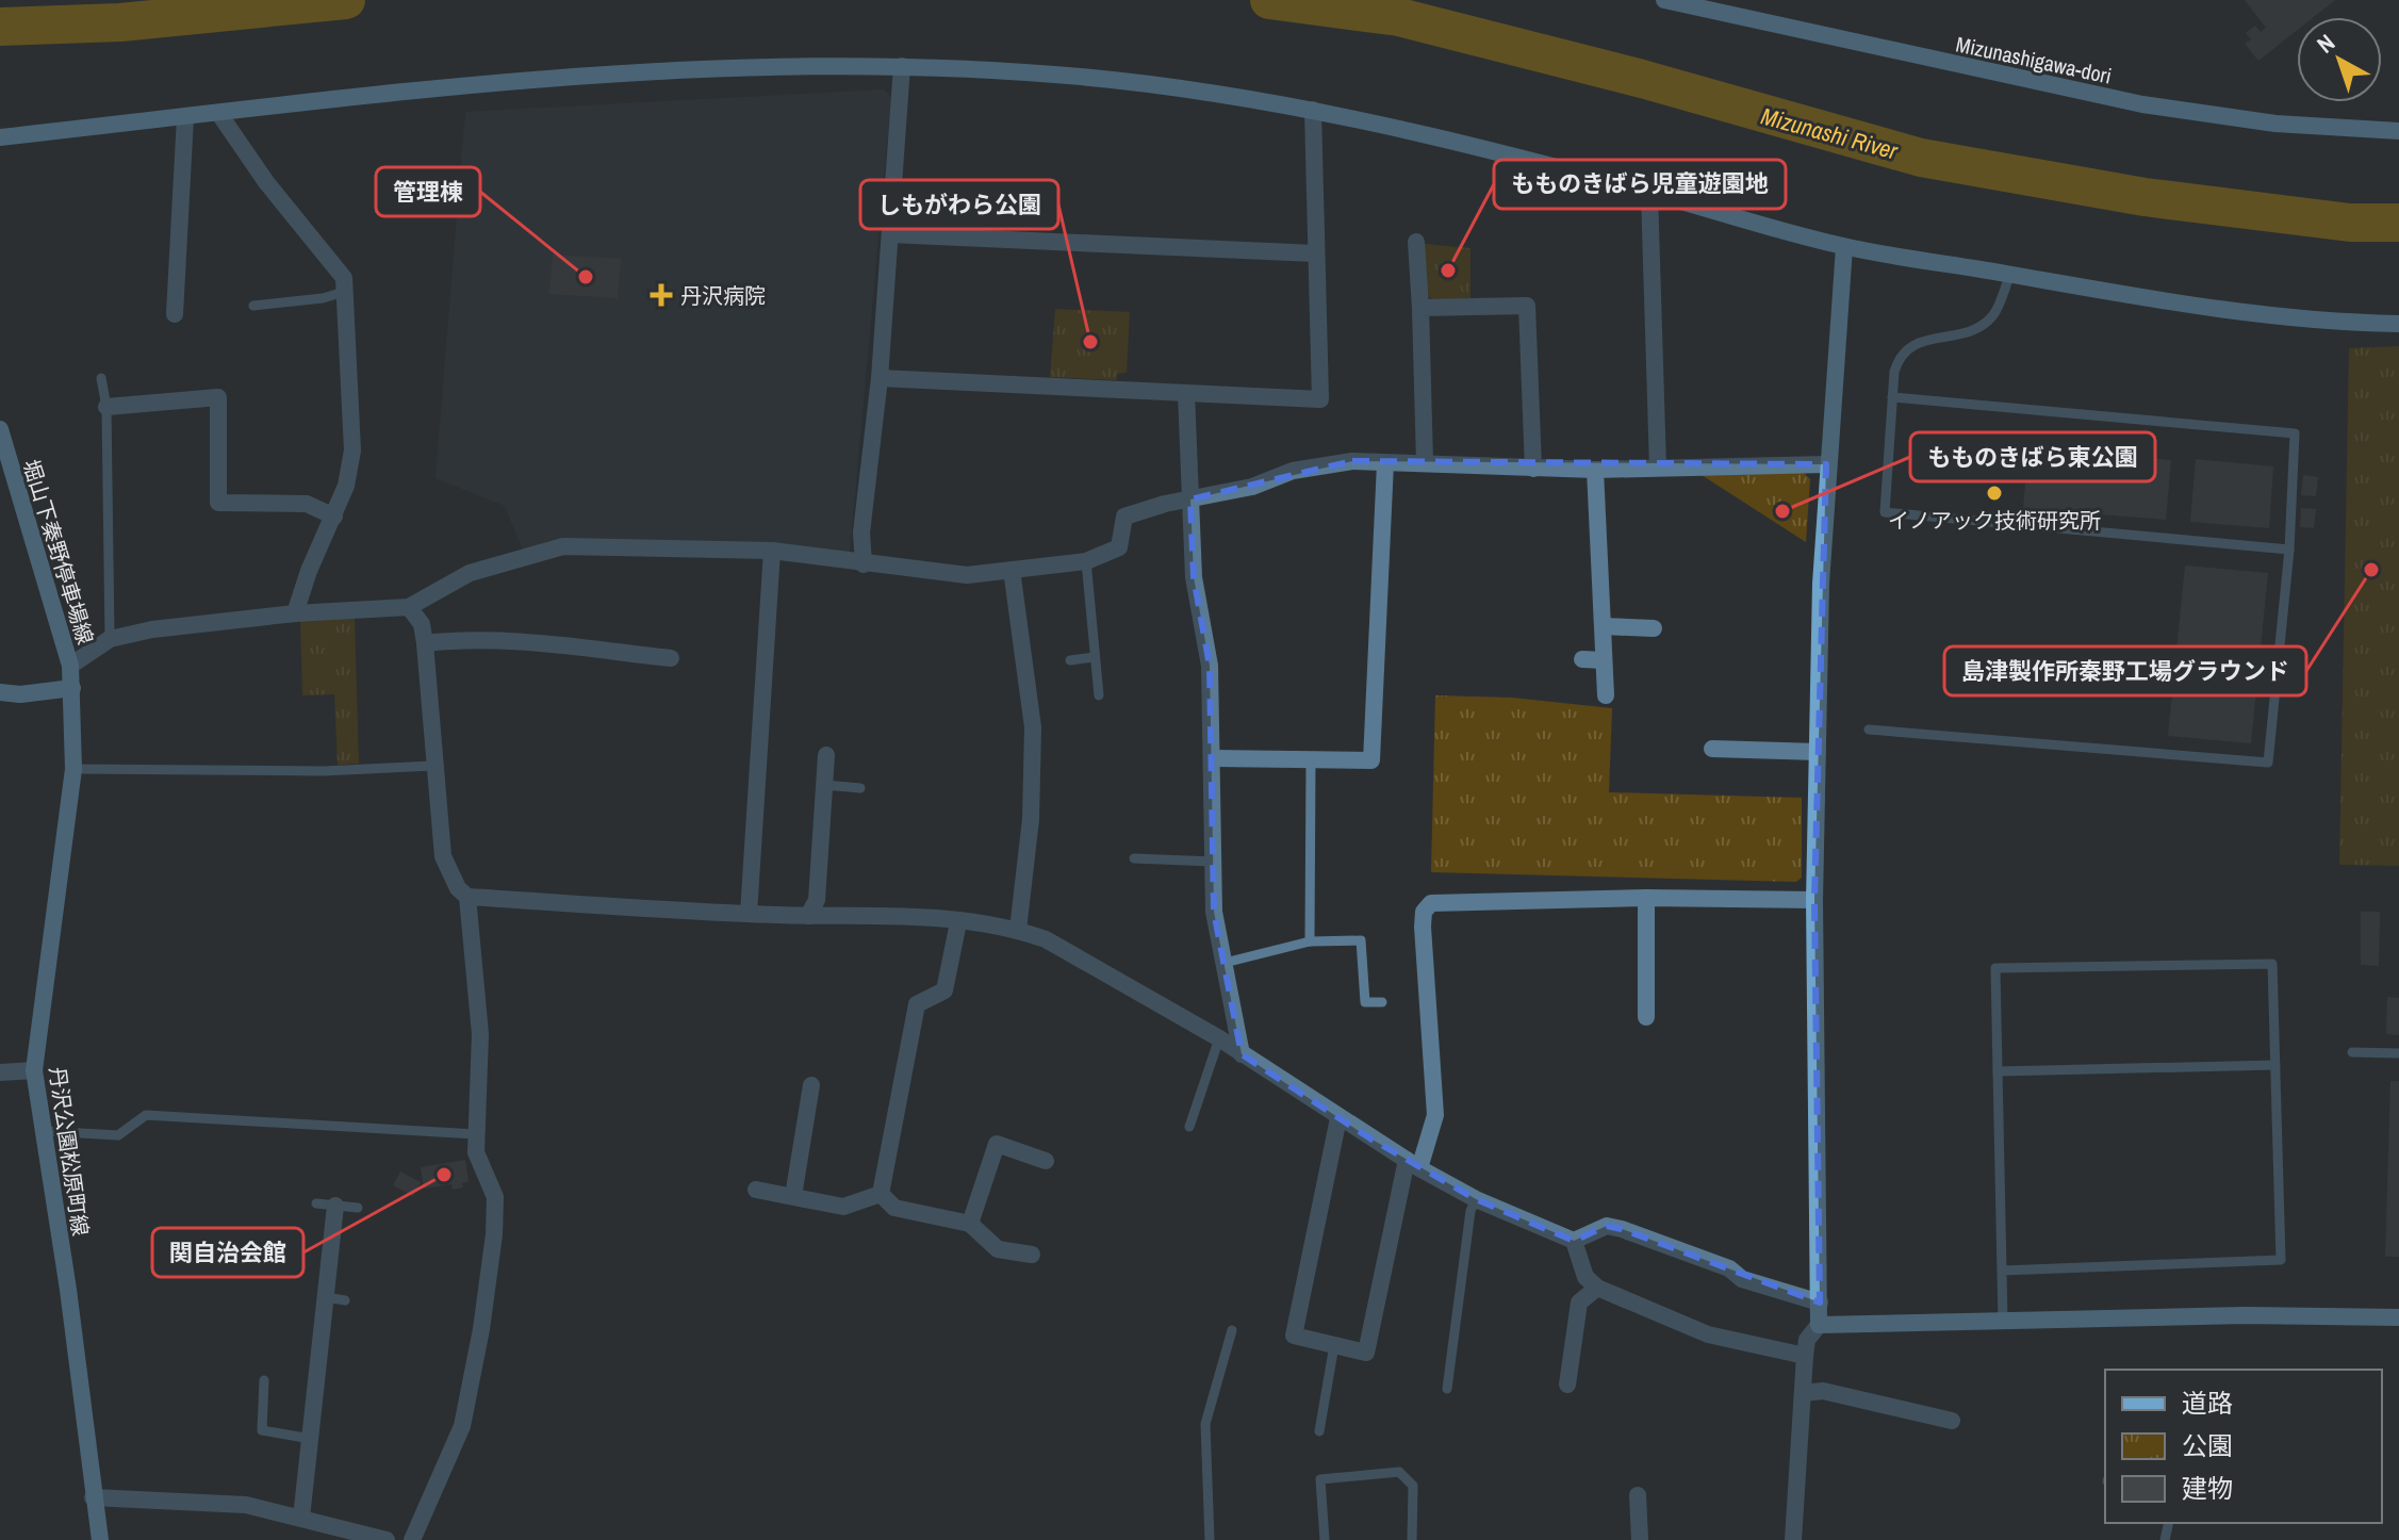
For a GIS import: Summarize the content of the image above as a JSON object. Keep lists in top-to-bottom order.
{
  "streets": {
    "street": ["Mizunashigawa-dori", "堀山下秦野停車場線", "丹沢公園松原町線"]
  },
  "crossings": [
    ["堀山下秦野停車場線", "丹沢公園松原町線"]
  ],
  "water": ["Mizunashi River"],
  "places": {
    "other": [
      "もものきばら児童遊園地",
      "管理棟",
      "しもがわら公園",
      "イノアック技術研究所",
      "もものきばら東公園",
      "島津製作所秦野工場グラウンド",
      "関自治会館"
    ],
    "health": ["丹沢病院"]
  },
  "legend": ["道路", "公園", "建物"],
  "north": "top left"
}
